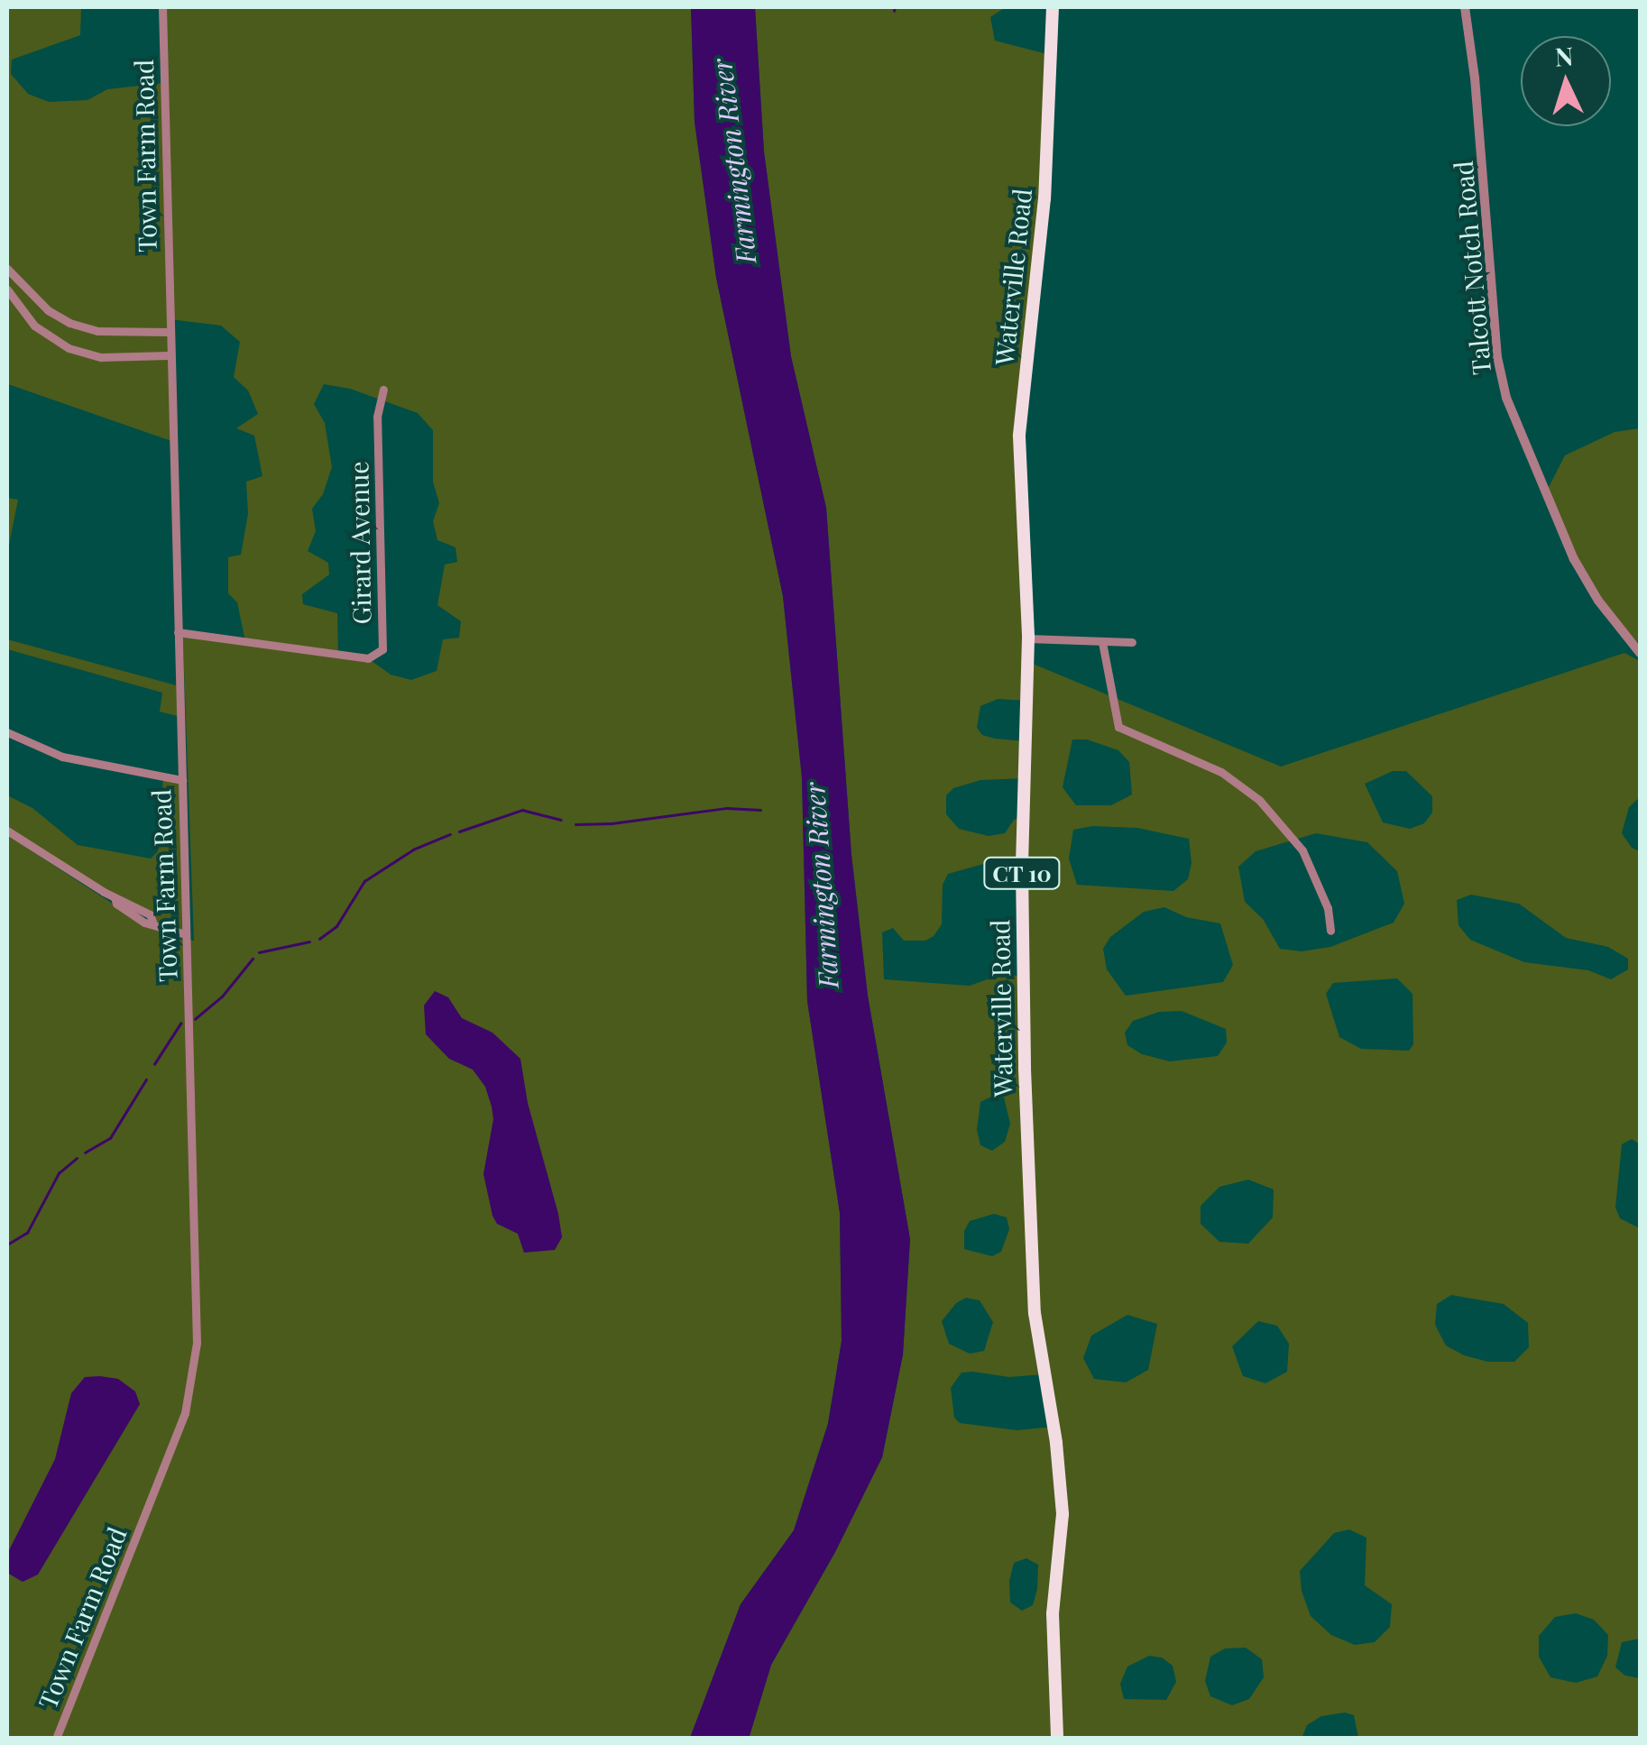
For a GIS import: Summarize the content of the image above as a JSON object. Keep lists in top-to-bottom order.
{
  "streets": {
    "highway": ["Waterville Road", "CT 10"],
    "street": ["Town Farm Road", "Talcott Notch Road", "Girard Avenue"]
  },
  "crossings": [
    ["Town Farm Road", "Girard Avenue"]
  ],
  "water": ["Farmington River"],
  "north": "top"
}
